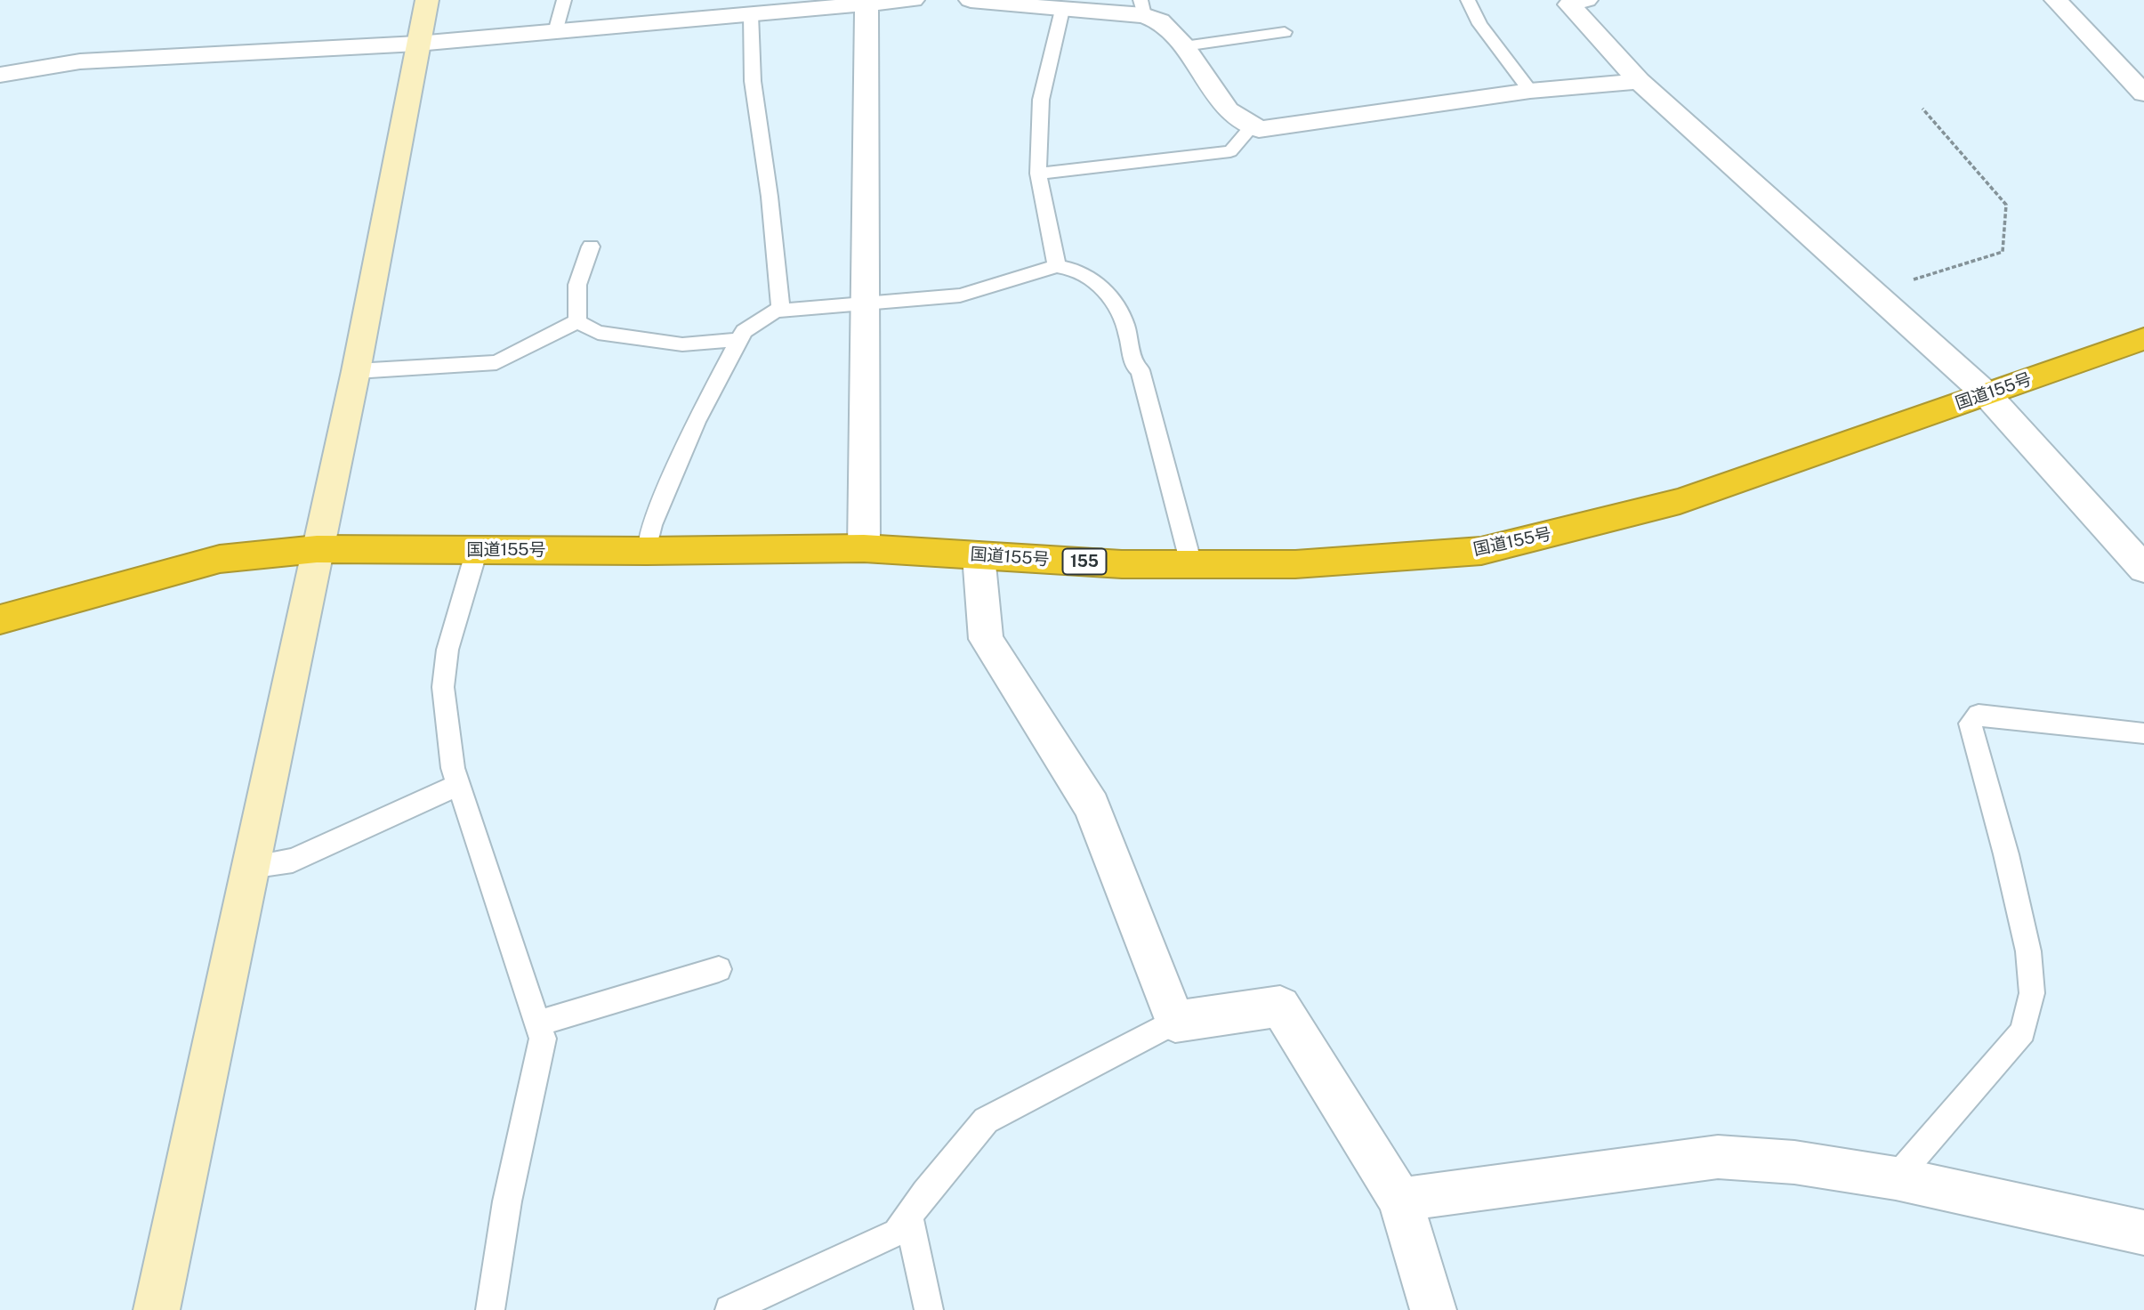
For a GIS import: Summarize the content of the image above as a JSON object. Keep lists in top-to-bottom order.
{
  "streets": {
    "highway": ["国道155号", "155"]
  }
}
